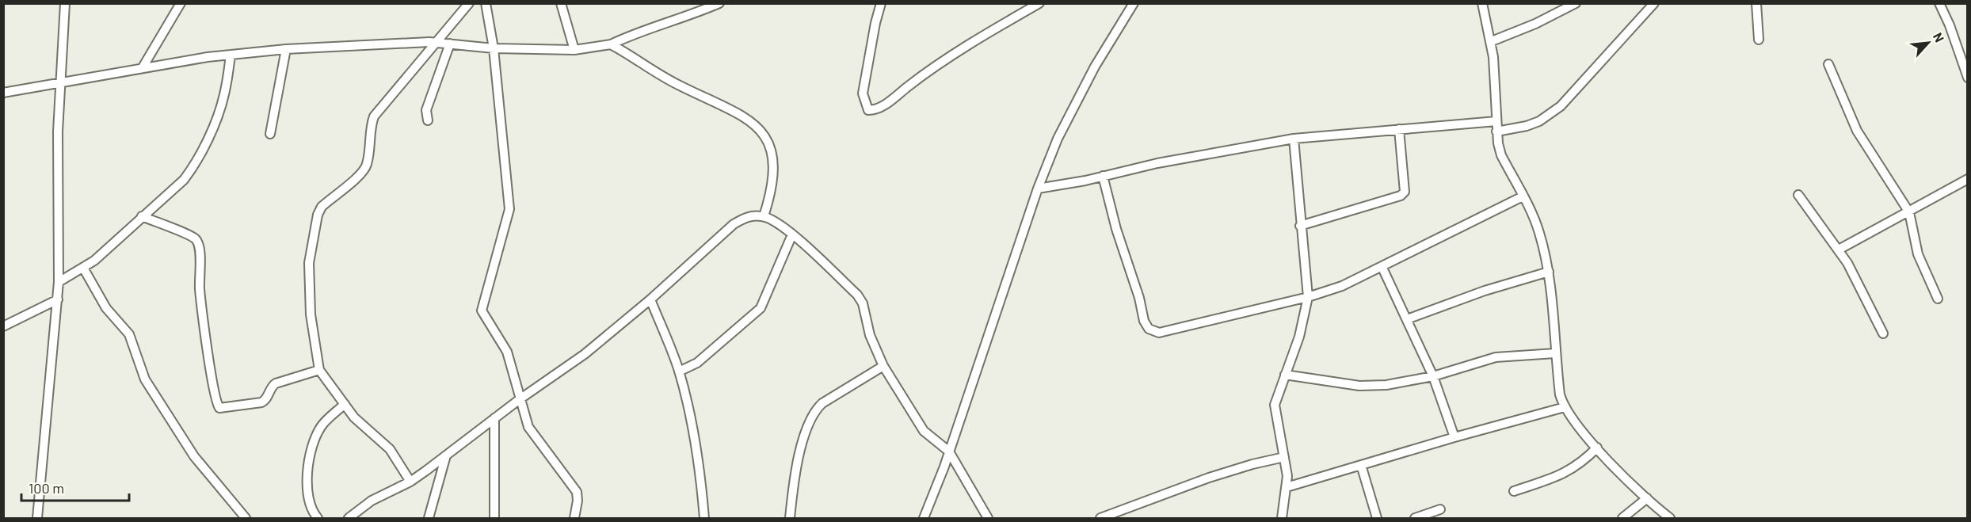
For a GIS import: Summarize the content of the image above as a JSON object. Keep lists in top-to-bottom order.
{
  "scale_bar": "100 m",
  "north": "top right"
}
